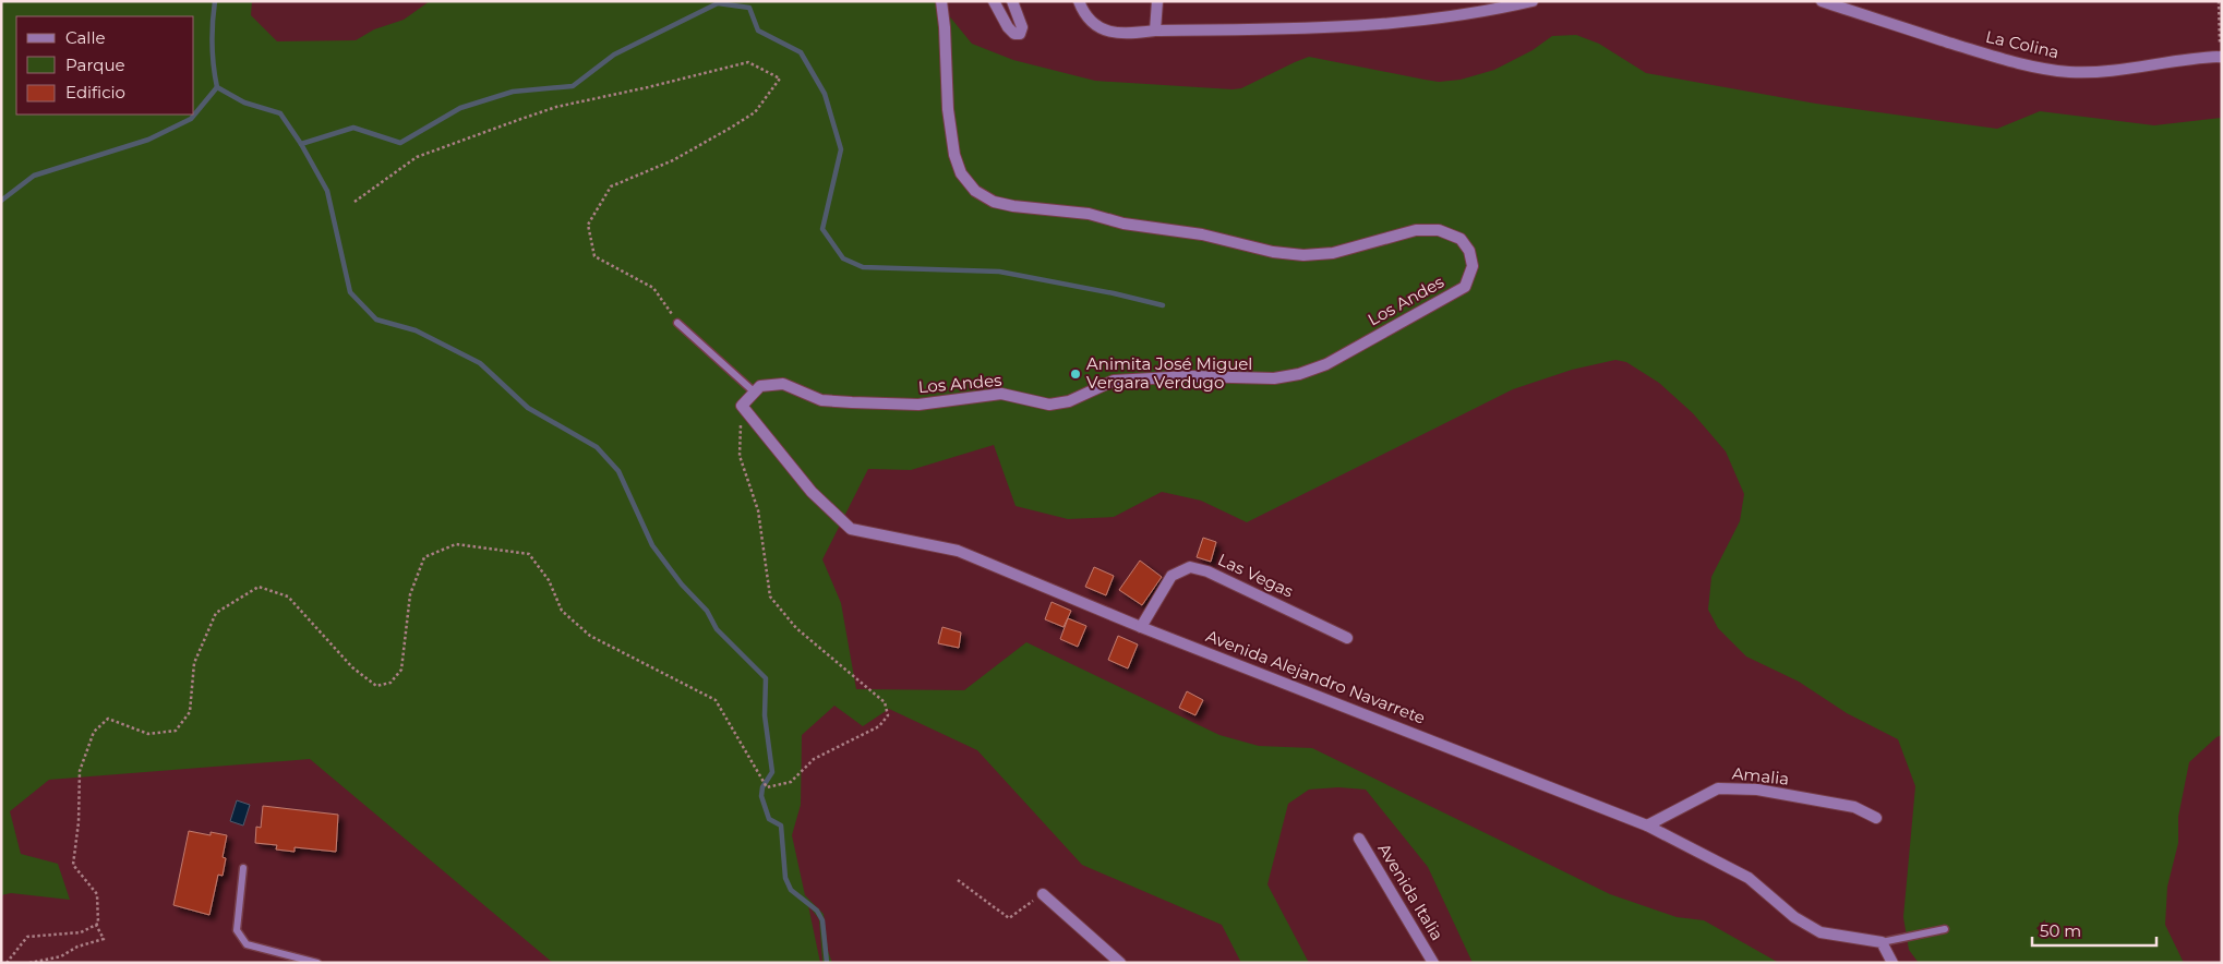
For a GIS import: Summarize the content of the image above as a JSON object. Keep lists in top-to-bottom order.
{
  "streets": {
    "street": [
      "La Colina",
      "Los Andes",
      "Las Vegas",
      "Avenida Alejandro Navarrete",
      "Amalia",
      "Avenida Italia"
    ]
  },
  "crossings": [
    ["Los Andes", "Avenida Alejandro Navarrete"],
    ["Las Vegas", "Avenida Alejandro Navarrete"],
    ["Avenida Alejandro Navarrete", "Amalia"]
  ],
  "places": ["Animita José Miguel Vergara Verdugo"],
  "legend": ["Calle", "Parque", "Edificio"],
  "scale_bar": "50 m"
}
